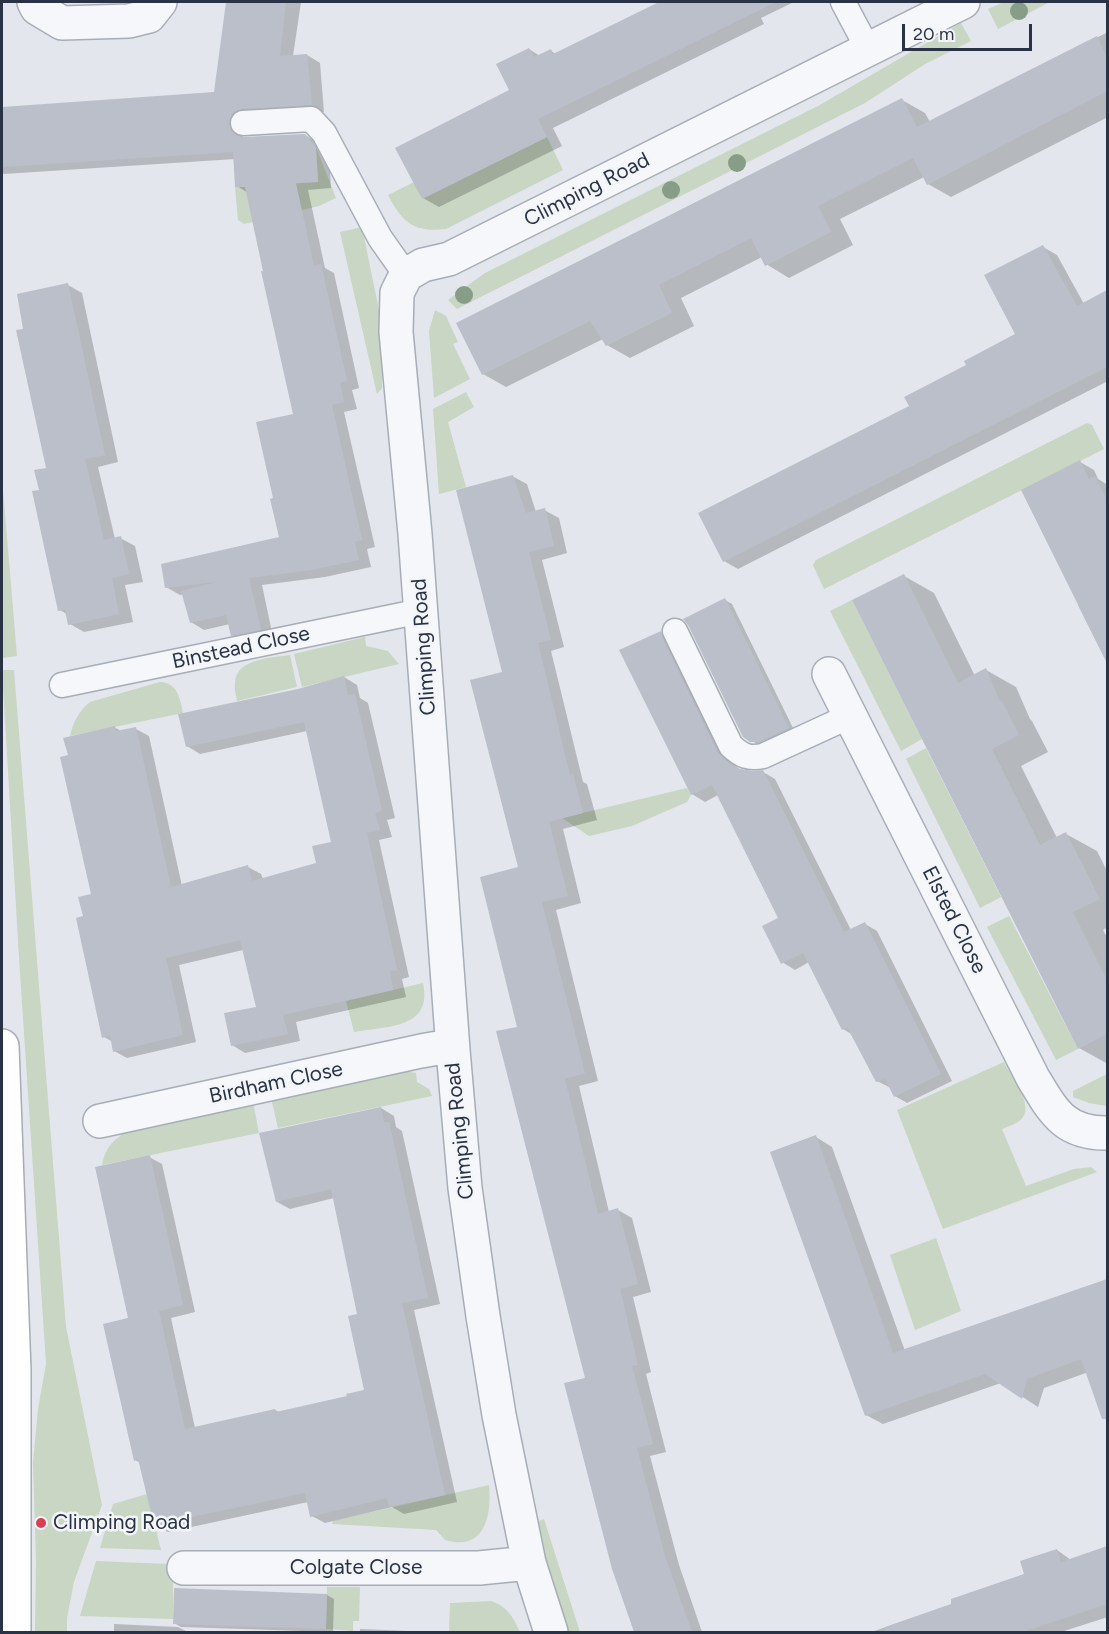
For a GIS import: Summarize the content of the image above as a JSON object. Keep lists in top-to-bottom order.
{
  "streets": {
    "street": [
      "Climping Road",
      "Elsted Close",
      "Birdham Close",
      "Colgate Close"
    ],
    "lane": ["Binstead Close"]
  },
  "crossings": [
    ["Climping Road", "Binstead Close"],
    ["Climping Road", "Birdham Close"],
    ["Climping Road", "Colgate Close"]
  ],
  "places": ["Climping Road"],
  "scale_bar": "20 m"
}
